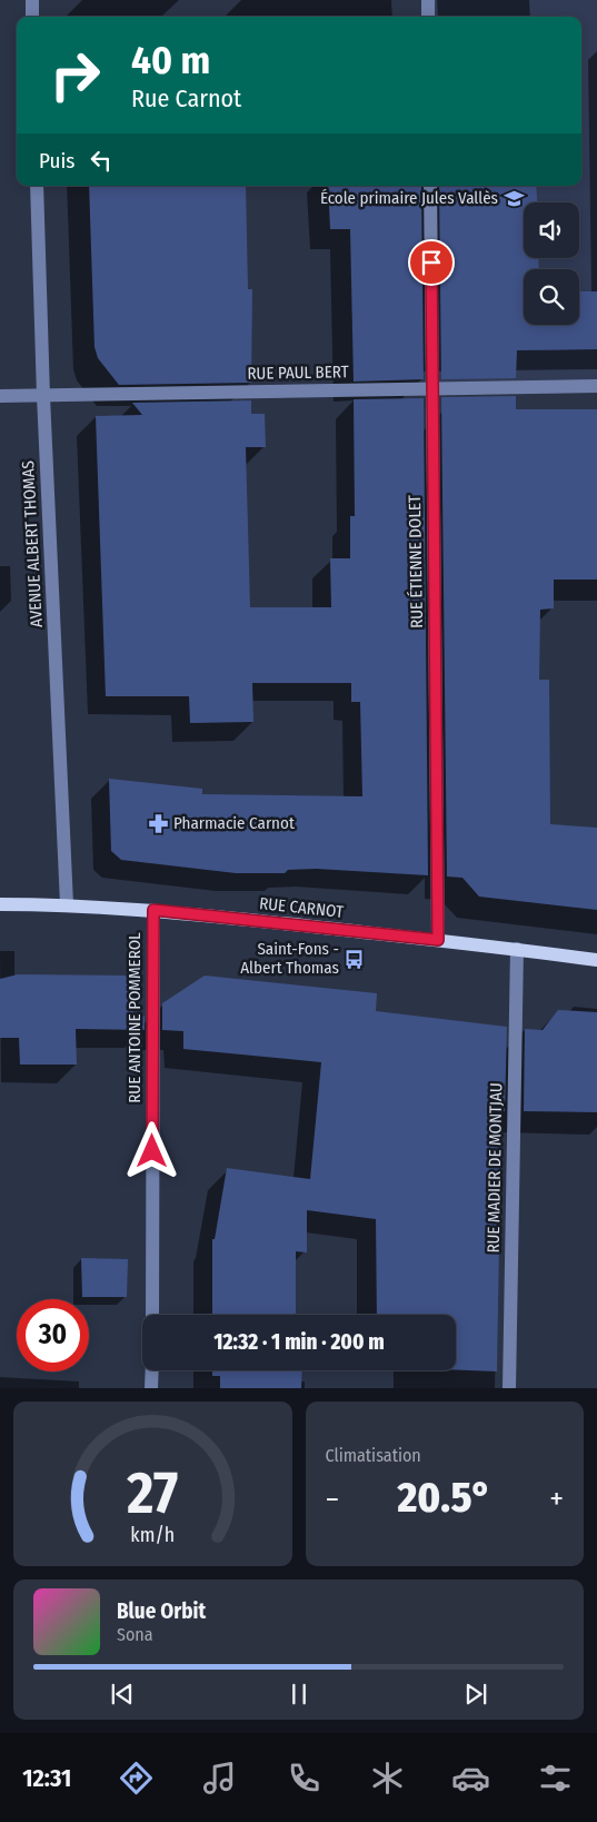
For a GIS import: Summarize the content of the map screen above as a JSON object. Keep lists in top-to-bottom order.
{
  "streets": {
    "main road": ["RUE CARNOT"],
    "street": [
      "RUE PAUL BERT",
      "AVENUE ALBERT THOMAS",
      "RUE ÉTIENNE DOLET",
      "RUE ANTOINE POMMEROL",
      "RUE MADIER DE MONTJAU"
    ]
  },
  "crossings": [
    ["RUE PAUL BERT", "AVENUE ALBERT THOMAS"],
    ["RUE PAUL BERT", "RUE ÉTIENNE DOLET"],
    ["AVENUE ALBERT THOMAS", "RUE CARNOT"],
    ["RUE ÉTIENNE DOLET", "RUE CARNOT"],
    ["RUE CARNOT", "RUE ANTOINE POMMEROL"],
    ["RUE CARNOT", "RUE MADIER DE MONTJAU"]
  ],
  "places": {
    "school or university": ["École primaire Jules Vallès"],
    "pharmacy": ["Pharmacie Carnot"],
    "bus stop": ["Saint-Fons - Albert Thomas"]
  },
  "page": {
    "turn": ["40 m", "Rue Carnot"],
    "then": "Puis",
    "limit": "30",
    "trip": "12:32 · 1 min · 200 m",
    "tile": "Climatisation",
    "heat": ["−", "20.5°", "+"],
    "song": ["Blue Orbit", "Sona"],
    "tabs": "12:31",
    "gauge": ["27", "km/h"]
  }
}
